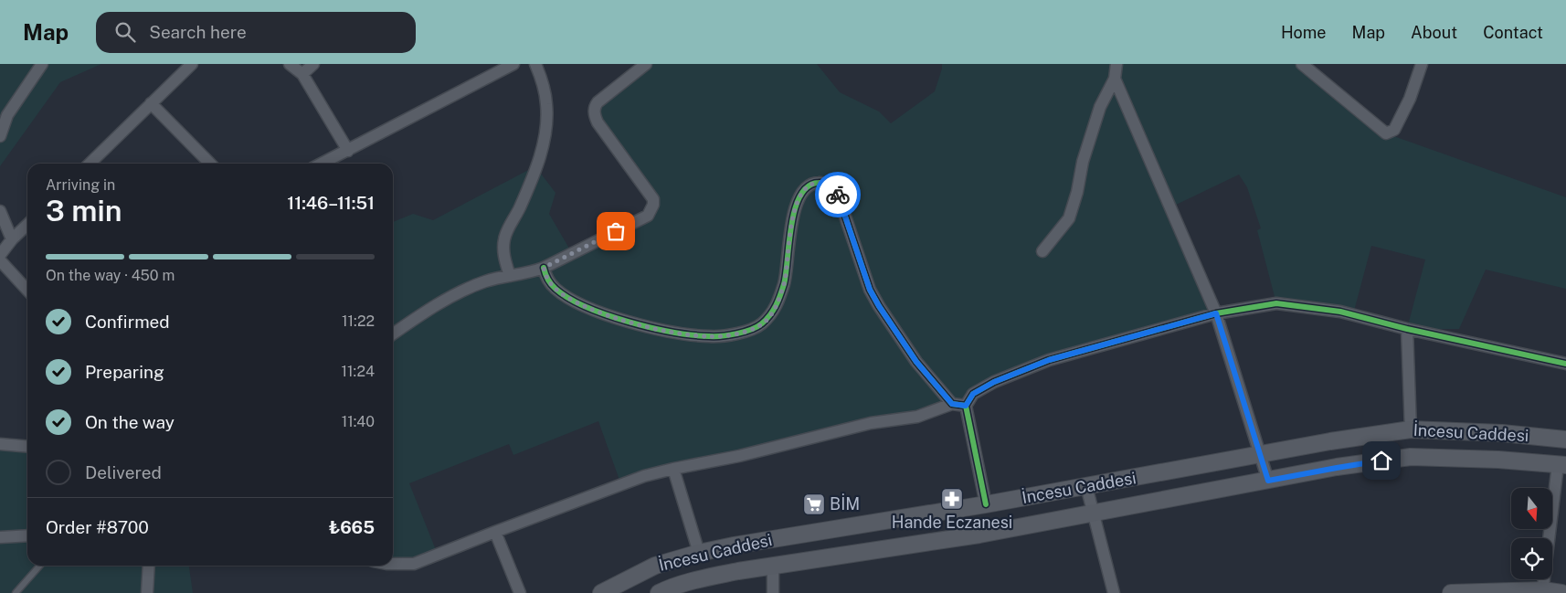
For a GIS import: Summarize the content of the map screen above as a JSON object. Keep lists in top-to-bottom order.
{
  "streets": {
    "main road": ["İncesu Caddesi"]
  },
  "places": {
    "pharmacy": ["Hande Eczanesi"],
    "supermarket": ["BİM"]
  },
  "north": "bottom",
  "page": {
    "header": "Map",
    "search": "Search here",
    "nav": [
      "Home",
      "Map",
      "About",
      "Contact"
    ],
    "heading": ["3 min", "Arriving in", "11:46–11:51"],
    "panel": ["Order #8700", "₺665"],
    "bar": "On the way · 450 m",
    "list": [
      ["Confirmed", "11:22"],
      ["Preparing", "11:24"],
      ["On the way", "11:40"],
      "Delivered"
    ]
  }
}
